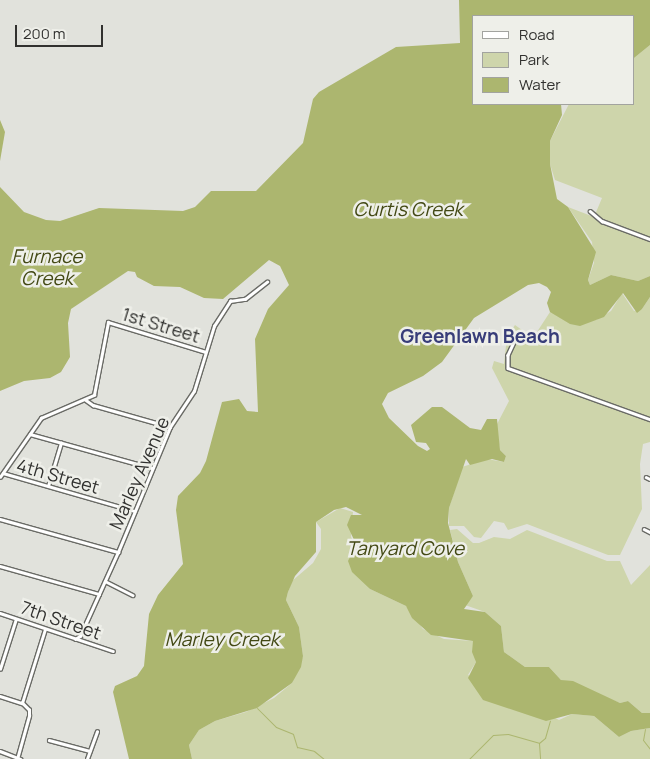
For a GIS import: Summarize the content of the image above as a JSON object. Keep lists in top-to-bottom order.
{
  "streets": {
    "street": [
      "1st Street",
      "Marley Avenue",
      "4th Street",
      "7th Street"
    ]
  },
  "crossings": [
    ["1st Street", "Marley Avenue"],
    ["Marley Avenue", "4th Street"],
    ["Marley Avenue", "7th Street"]
  ],
  "districts": ["Greenlawn Beach"],
  "water": [
    "Curtis Creek",
    "Furnace Creek",
    "Tanyard Cove",
    "Marley Creek"
  ],
  "legend": ["Road", "Park", "Water"],
  "scale_bar": "200 m"
}
